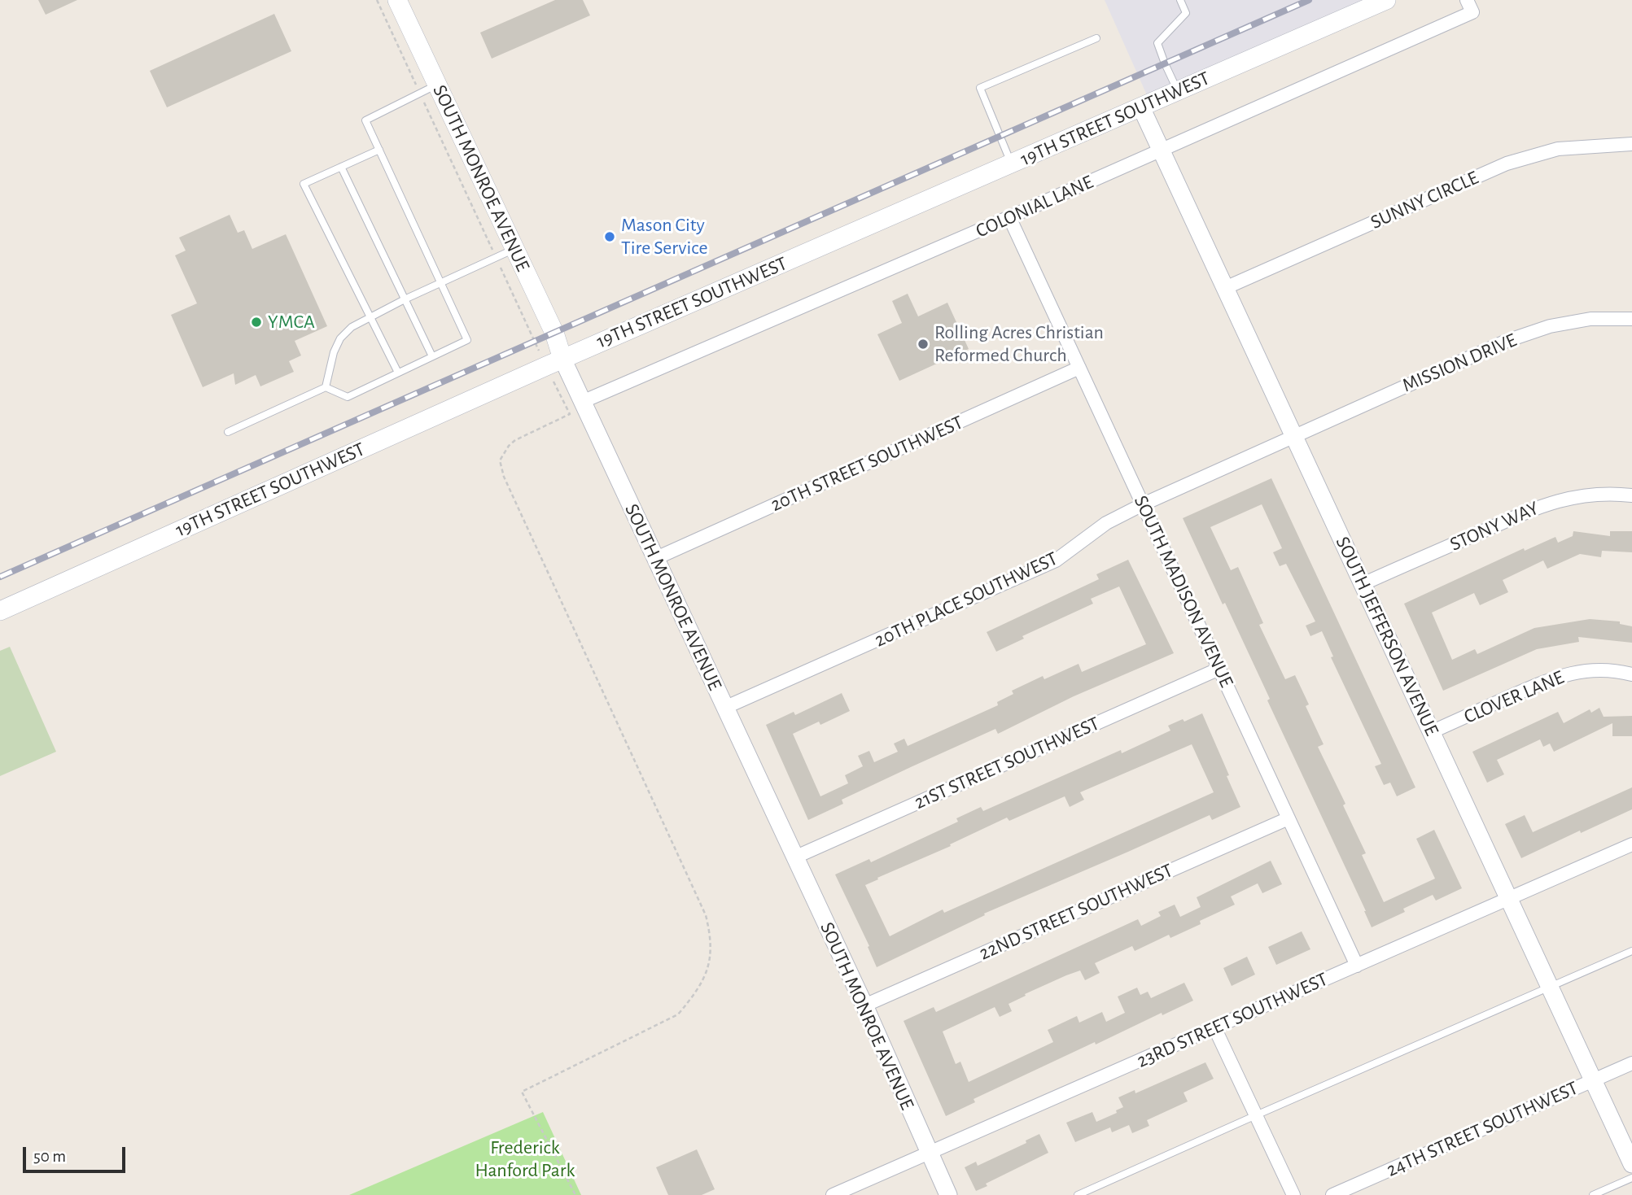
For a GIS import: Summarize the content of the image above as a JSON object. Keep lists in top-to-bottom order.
{
  "streets": {
    "main road": ["19TH STREET SOUTHWEST", "SOUTH MONROE AVENUE"],
    "street": [
      "SUNNY CIRCLE",
      "COLONIAL LANE",
      "MISSION DRIVE",
      "20TH STREET SOUTHWEST",
      "STONY WAY",
      "SOUTH MADISON AVENUE",
      "20TH PLACE SOUTHWEST",
      "SOUTH JEFFERSON AVENUE",
      "CLOVER LANE",
      "21ST STREET SOUTHWEST",
      "22ND STREET SOUTHWEST",
      "23RD STREET SOUTHWEST",
      "24TH STREET SOUTHWEST"
    ]
  },
  "crossings": [
    ["19TH STREET SOUTHWEST", "SOUTH MONROE AVENUE"],
    ["19TH STREET SOUTHWEST", "SOUTH JEFFERSON AVENUE"],
    ["SOUTH MONROE AVENUE", "COLONIAL LANE"],
    ["SOUTH MONROE AVENUE", "20TH STREET SOUTHWEST"],
    ["SOUTH MONROE AVENUE", "20TH PLACE SOUTHWEST"],
    ["SOUTH MONROE AVENUE", "21ST STREET SOUTHWEST"],
    ["SOUTH MONROE AVENUE", "22ND STREET SOUTHWEST"],
    ["SOUTH MONROE AVENUE", "23RD STREET SOUTHWEST"],
    ["SUNNY CIRCLE", "SOUTH JEFFERSON AVENUE"],
    ["COLONIAL LANE", "SOUTH MADISON AVENUE"],
    ["COLONIAL LANE", "SOUTH JEFFERSON AVENUE"],
    ["MISSION DRIVE", "20TH PLACE SOUTHWEST"],
    ["MISSION DRIVE", "SOUTH JEFFERSON AVENUE"],
    ["20TH STREET SOUTHWEST", "SOUTH MADISON AVENUE"],
    ["STONY WAY", "SOUTH JEFFERSON AVENUE"],
    ["SOUTH MADISON AVENUE", "20TH PLACE SOUTHWEST"],
    ["SOUTH MADISON AVENUE", "21ST STREET SOUTHWEST"],
    ["SOUTH MADISON AVENUE", "22ND STREET SOUTHWEST"],
    ["SOUTH MADISON AVENUE", "23RD STREET SOUTHWEST"],
    ["20TH PLACE SOUTHWEST", "SOUTH JEFFERSON AVENUE"],
    ["SOUTH JEFFERSON AVENUE", "CLOVER LANE"],
    ["SOUTH JEFFERSON AVENUE", "23RD STREET SOUTHWEST"],
    ["SOUTH JEFFERSON AVENUE", "24TH STREET SOUTHWEST"]
  ],
  "parks": ["Frederick Hanford Park"],
  "places": ["Mason City Tire Service", "YMCA", "Rolling Acres Christian Reformed Church"],
  "scale_bar": "50 m"
}
